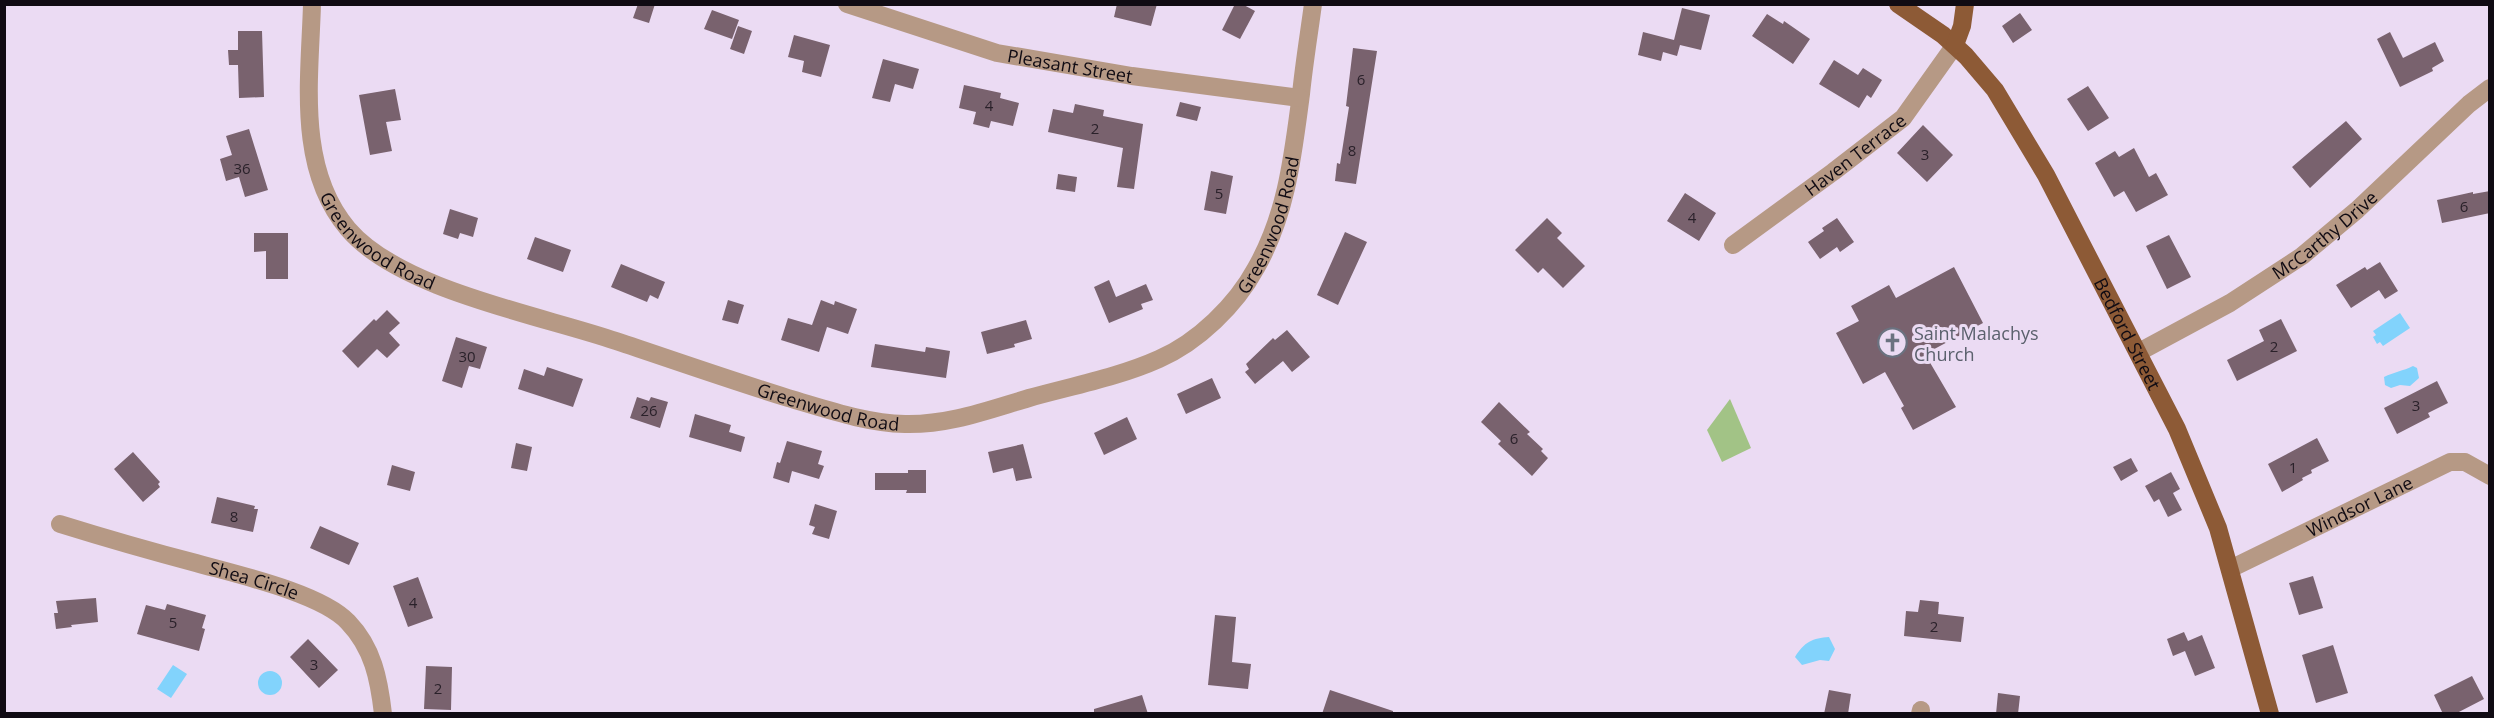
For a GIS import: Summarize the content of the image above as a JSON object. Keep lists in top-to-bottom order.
{
  "streets": {
    "main road": ["Bedford Street"],
    "street": [
      "Pleasant Street",
      "Haven Terrace",
      "Greenwood Road",
      "McCarthy Drive",
      "Windsor Lane",
      "Shea Circle"
    ]
  },
  "crossings": [
    ["Pleasant Street", "Greenwood Road"],
    ["Haven Terrace", "Bedford Street"],
    ["McCarthy Drive", "Bedford Street"],
    ["Bedford Street", "Windsor Lane"]
  ],
  "places": {
    "church": ["Saint Malachys Church"]
  },
  "house_numbers": [
    "6",
    "4",
    "2",
    "8",
    "3",
    "36",
    "5",
    "6",
    "4",
    "2",
    "30",
    "3",
    "26",
    "6",
    "1",
    "8",
    "4",
    "5",
    "2",
    "3",
    "2"
  ]
}
